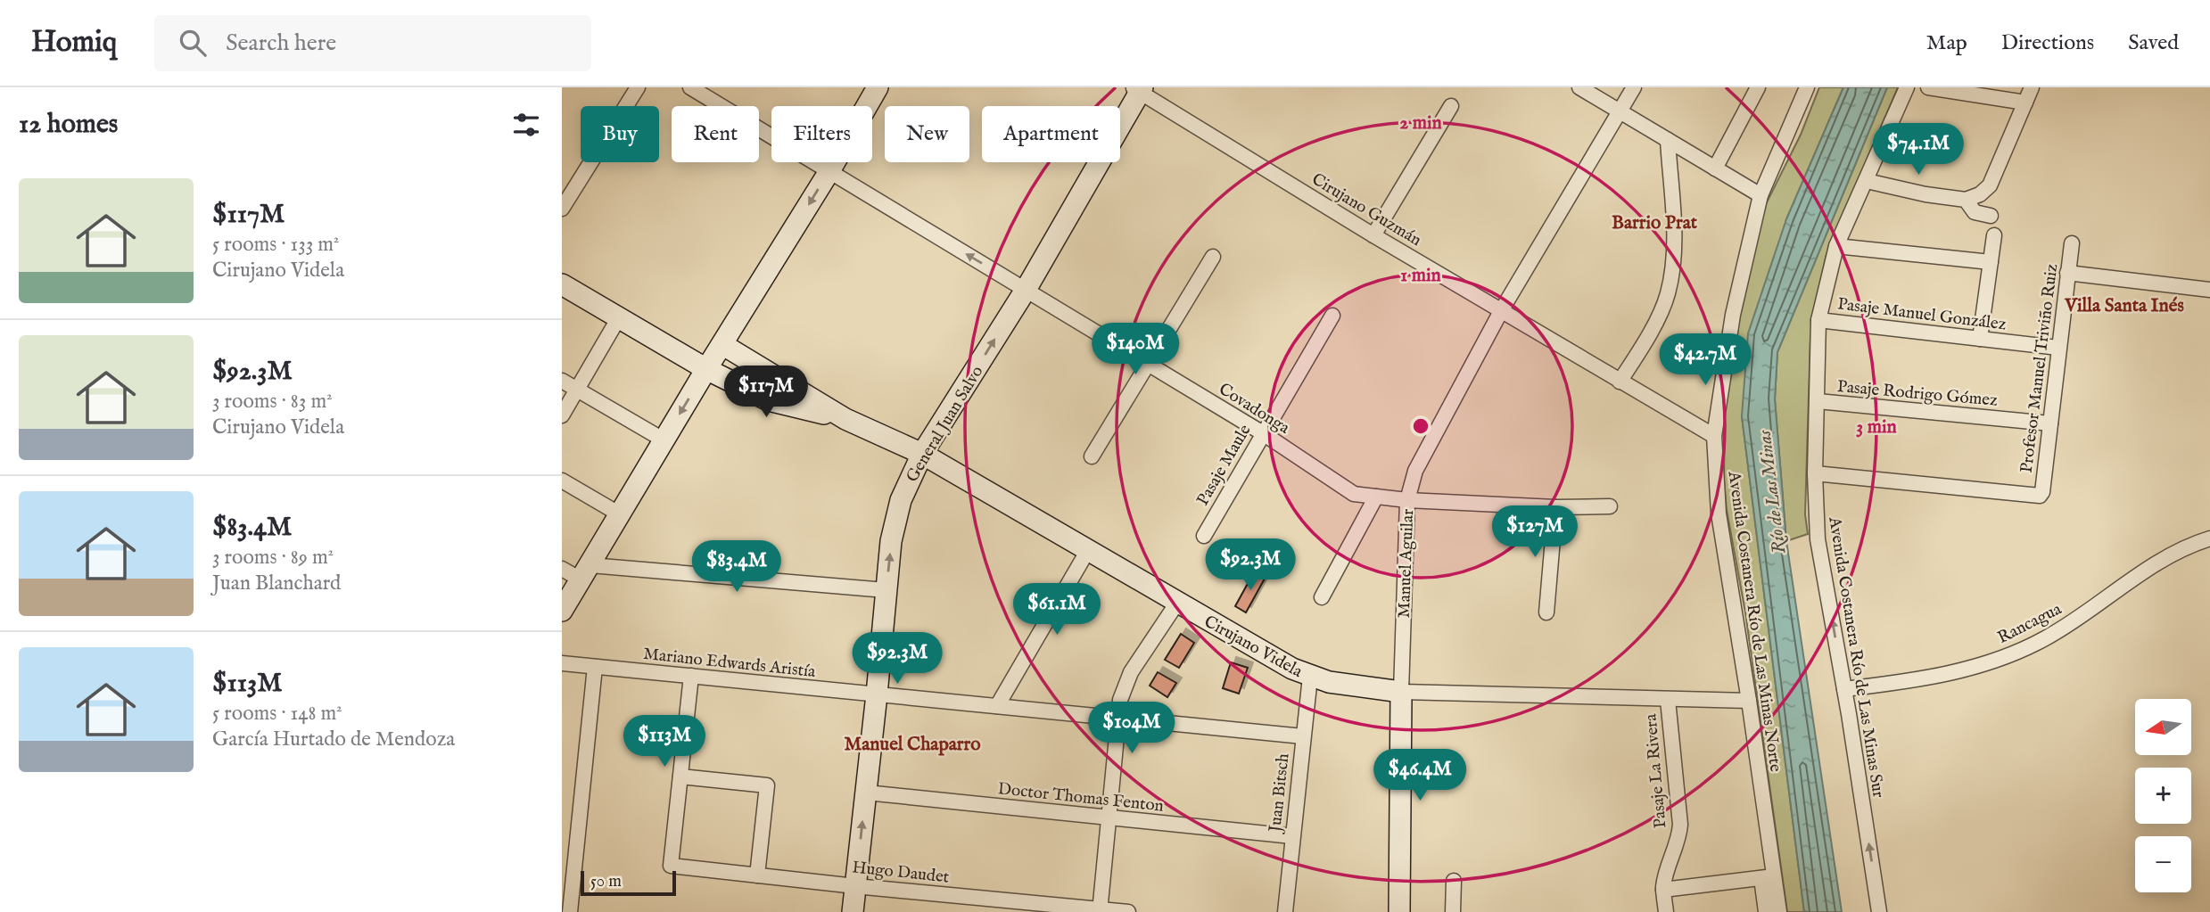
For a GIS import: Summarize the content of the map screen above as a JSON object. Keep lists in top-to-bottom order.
{
  "streets": {
    "street": [
      "Cirujano Guzmán",
      "Pasaje Manuel González",
      "Profesor Manuel Triviño Ruiz",
      "Pasaje Rodrigo Gómez",
      "Covadonga",
      "General Juan Salvo",
      "Pasaje Maule",
      "Manuel Aguilar",
      "Avenida Costanera Río de Las Minas Norte",
      "Rancagua",
      "Cirujano Videla",
      "Avenida Costanera Río de Las Minas Sur",
      "Mariano Edwards Aristía",
      "Pasaje La Rivera",
      "Juan Bitsch",
      "Doctor Thomas Fenton",
      "Hugo Daudet"
    ]
  },
  "crossings": [
    ["Cirujano Guzmán", "General Juan Salvo"],
    ["Cirujano Guzmán", "Manuel Aguilar"],
    ["Cirujano Guzmán", "Avenida Costanera Río de Las Minas Norte"],
    ["Pasaje Manuel González", "Profesor Manuel Triviño Ruiz"],
    ["Pasaje Manuel González", "Avenida Costanera Río de Las Minas Sur"],
    ["Profesor Manuel Triviño Ruiz", "Pasaje Rodrigo Gómez"],
    ["Profesor Manuel Triviño Ruiz", "Avenida Costanera Río de Las Minas Sur"],
    ["Pasaje Rodrigo Gómez", "Avenida Costanera Río de Las Minas Sur"],
    ["Covadonga", "General Juan Salvo"],
    ["Covadonga", "Pasaje Maule"],
    ["Covadonga", "Manuel Aguilar"],
    ["General Juan Salvo", "Cirujano Videla"],
    ["General Juan Salvo", "Mariano Edwards Aristía"],
    ["General Juan Salvo", "Doctor Thomas Fenton"],
    ["General Juan Salvo", "Hugo Daudet"],
    ["Manuel Aguilar", "Cirujano Videla"],
    ["Avenida Costanera Río de Las Minas Norte", "Cirujano Videla"],
    ["Rancagua", "Avenida Costanera Río de Las Minas Sur"],
    ["Cirujano Videla", "Pasaje La Rivera"],
    ["Cirujano Videla", "Juan Bitsch"],
    ["Mariano Edwards Aristía", "Juan Bitsch"],
    ["Juan Bitsch", "Doctor Thomas Fenton"]
  ],
  "one_way": ["Avenida Costanera Río de Las Minas Sur"],
  "districts": ["Barrio Prat", "Villa Santa Inés", "Manuel Chaparro"],
  "water": ["Río de Las Minas"],
  "scale_bar": "50 m",
  "north": "left",
  "page": {
    "header": "Homiq",
    "search": "Search here",
    "nav": ["Map", "Directions", "Saved"],
    "heading": "12 homes",
    "chip": [
      "Buy",
      "Rent",
      "Filters",
      "New",
      "Apartment"
    ],
    "price": [
      "$74.1M",
      "$140M",
      "$42.7M",
      "$117M",
      "$127M",
      "$92.3M",
      "$83.4M",
      "$61.1M",
      "$92.3M",
      "$104M",
      "$113M",
      "$46.4M"
    ],
    "list": [
      {
        "name": "$117M",
        "note": "5 rooms · 133 m² · Cirujano Videla"
      },
      {
        "name": "$92.3M",
        "note": "3 rooms · 83 m² · Cirujano Videla"
      },
      {
        "name": "$83.4M",
        "note": "3 rooms · 89 m² · Juan Blanchard"
      },
      {
        "name": "$113M",
        "note": "5 rooms · 148 m² · García Hurtado de Mendoza"
      }
    ],
    "map_buttons": ["+", "−"],
    "scale": "50 m"
  },
  "rings": ["2 min", "1 min", "3 min"]
}
